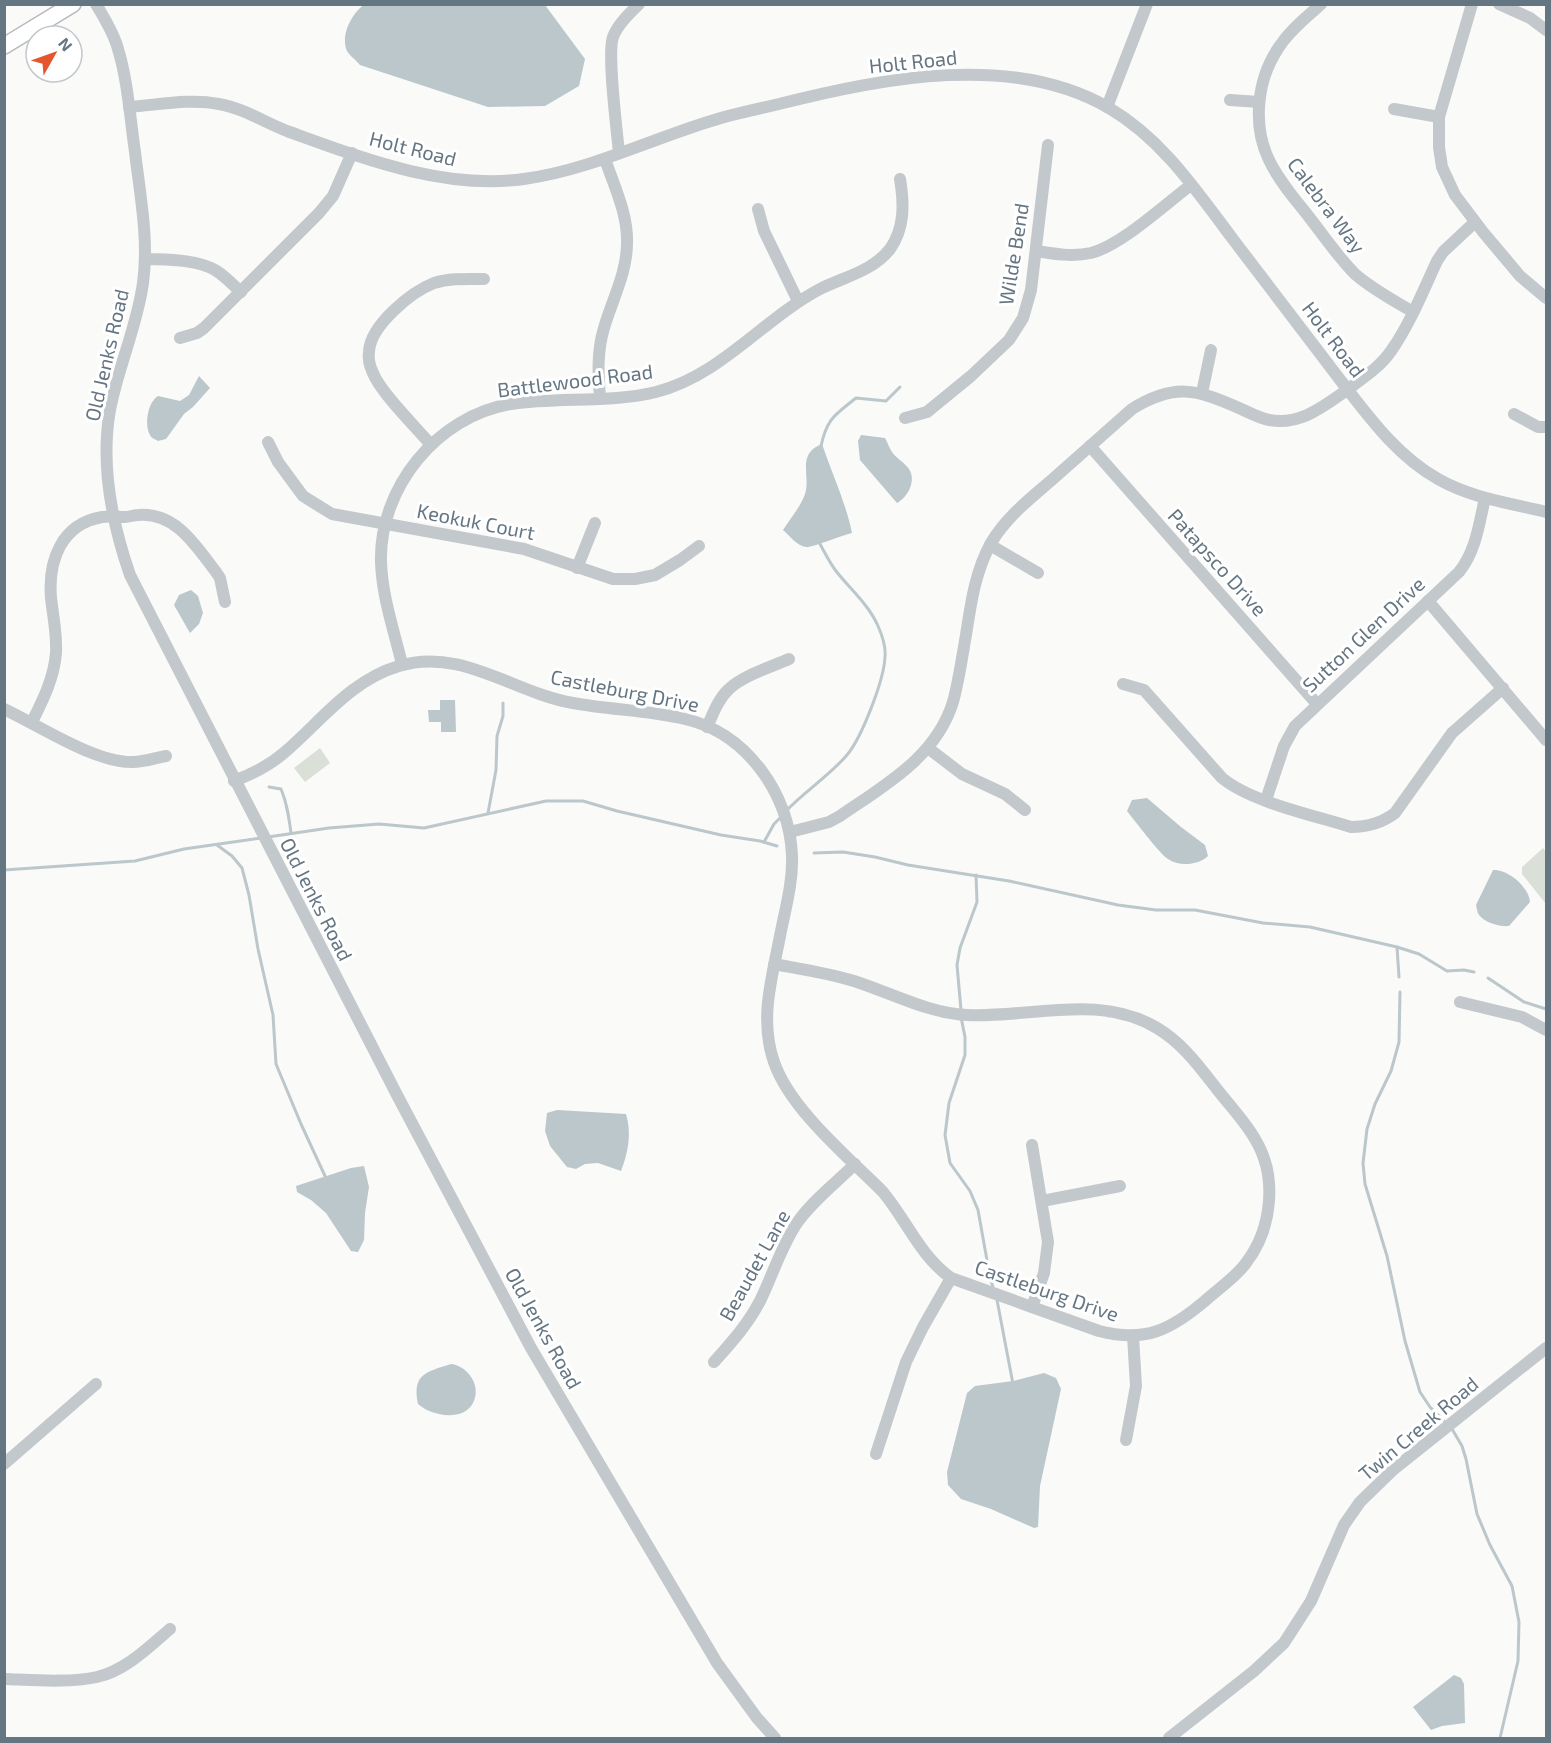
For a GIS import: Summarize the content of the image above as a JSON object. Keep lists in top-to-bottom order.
{
  "streets": {
    "street": [
      "Holt Road",
      "Calebra Way",
      "Wilde Bend",
      "Old Jenks Road",
      "Battlewood Road",
      "Keokuk Court",
      "Patapsco Drive",
      "Sutton Glen Drive",
      "Castleburg Drive",
      "Beaudet Lane",
      "Twin Creek Road"
    ]
  },
  "crossings": [
    ["Holt Road", "Old Jenks Road"],
    ["Holt Road", "Sutton Glen Drive"],
    ["Old Jenks Road", "Castleburg Drive"],
    ["Battlewood Road", "Keokuk Court"],
    ["Battlewood Road", "Castleburg Drive"],
    ["Patapsco Drive", "Sutton Glen Drive"],
    ["Castleburg Drive", "Beaudet Lane"]
  ],
  "north": "top right"
}
